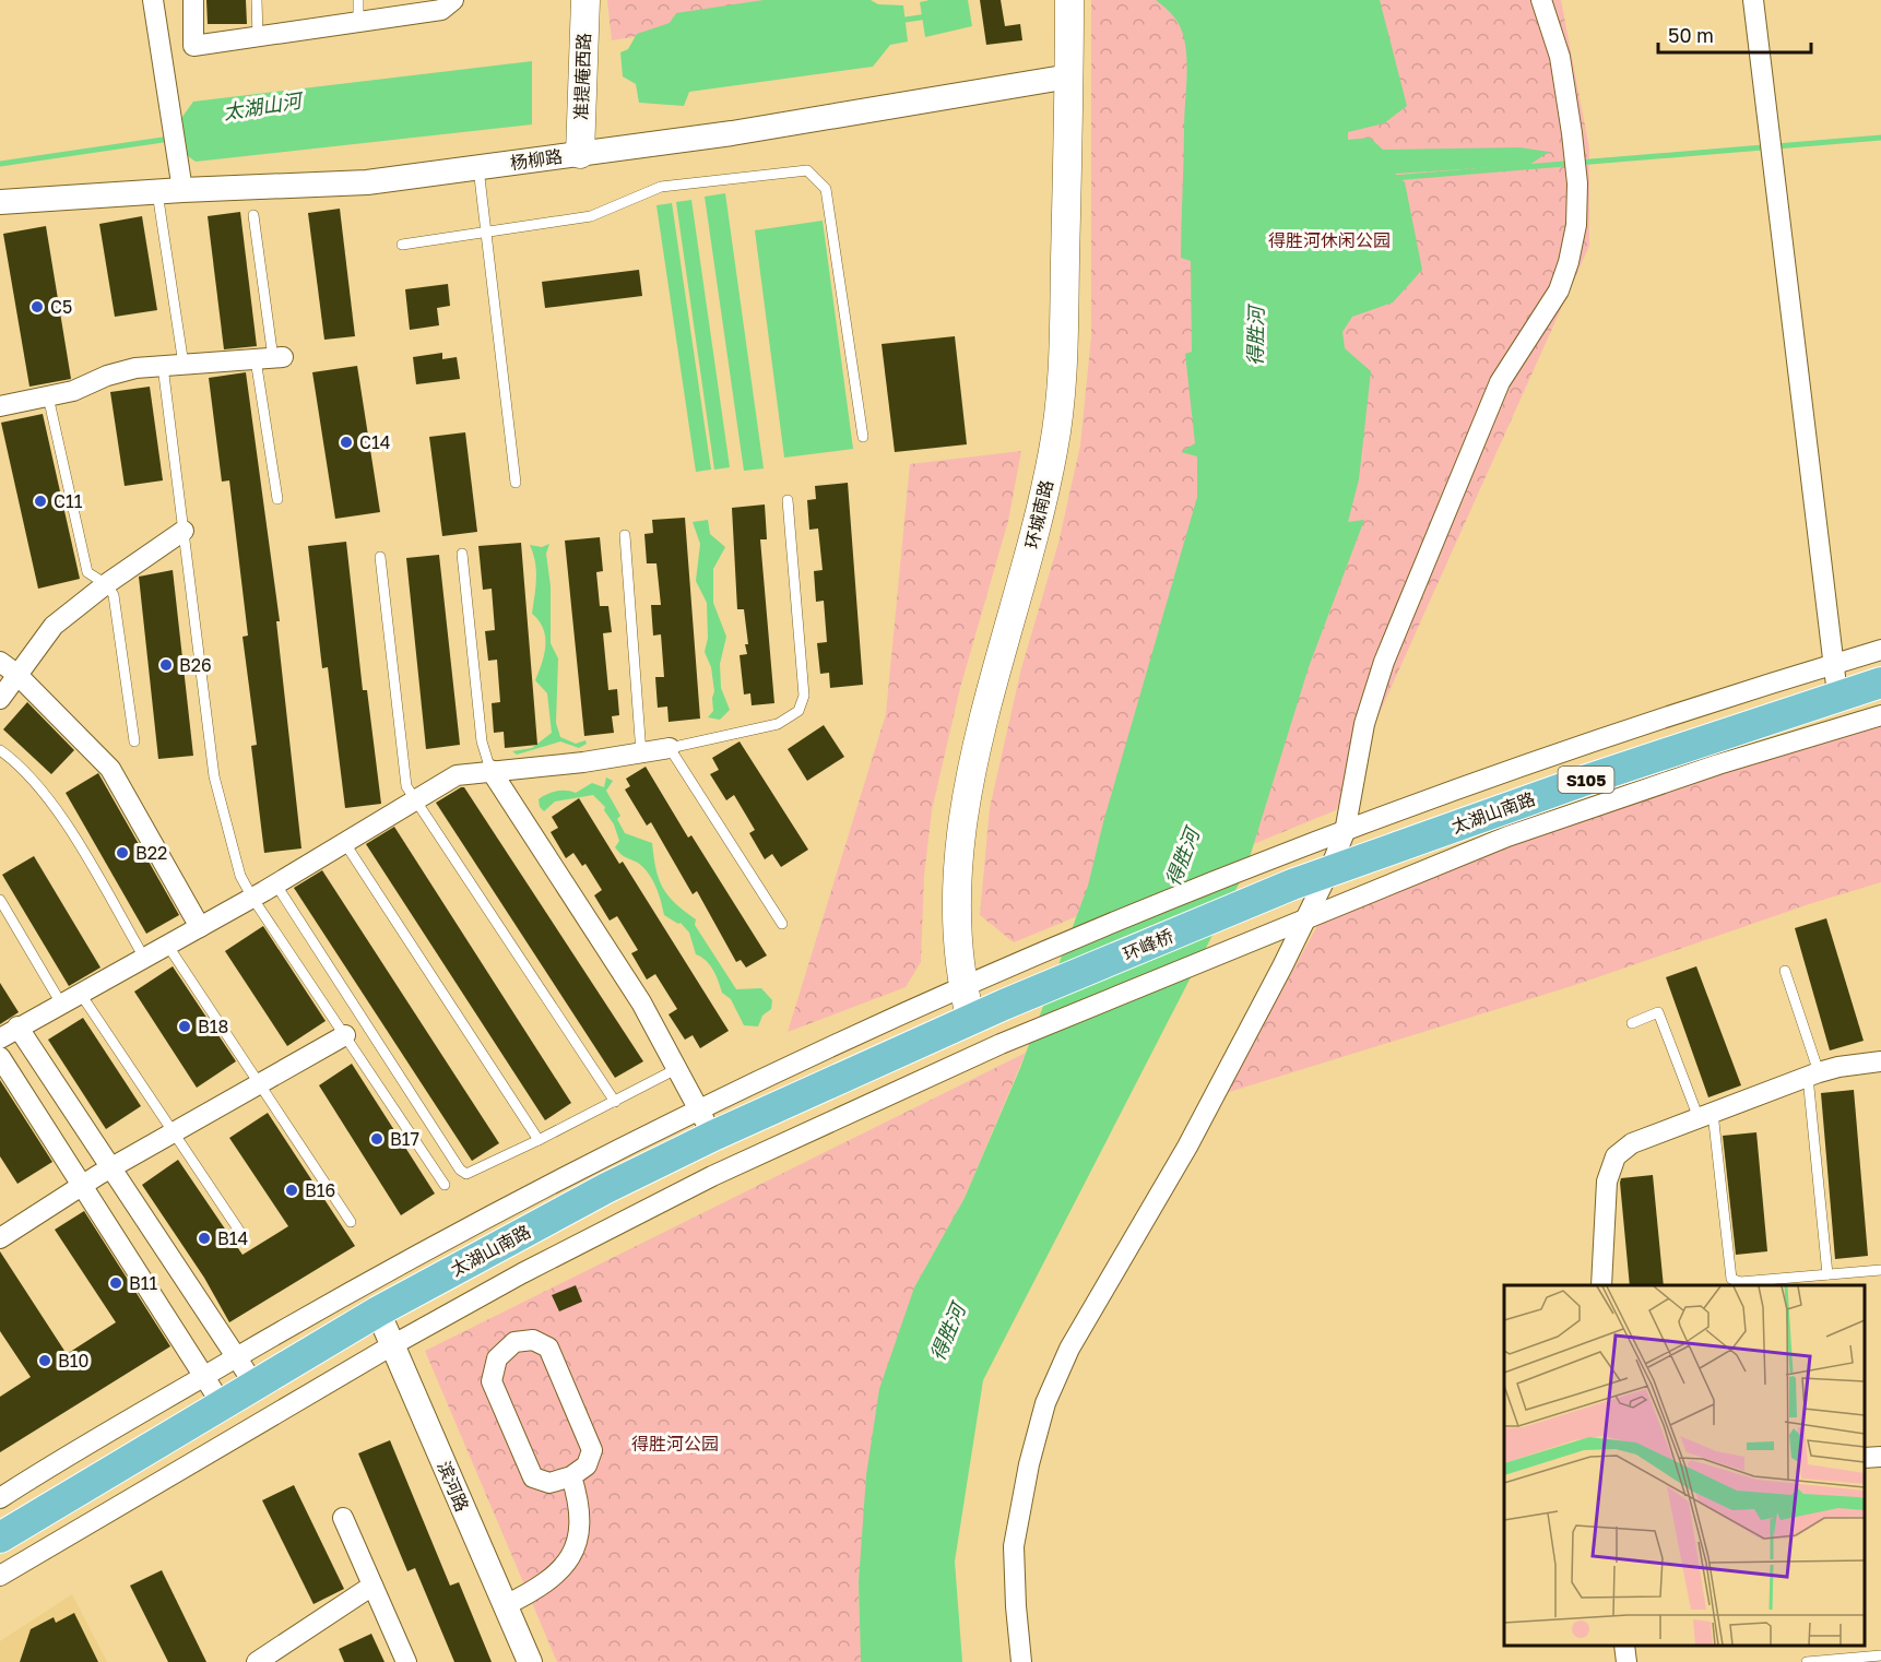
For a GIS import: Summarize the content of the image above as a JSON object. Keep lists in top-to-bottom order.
{
  "streets": {
    "main road": [
      "准提庵西路",
      "环城南路",
      "S105",
      "太湖山南路",
      "环峰桥"
    ],
    "street": ["杨柳路", "滨河路"]
  },
  "crossings": [
    ["准提庵西路", "杨柳路"],
    ["杨柳路", "环城南路"],
    ["环城南路", "太湖山南路"],
    ["太湖山南路", "环峰桥"],
    ["太湖山南路", "滨河路"]
  ],
  "water": ["太湖山河", "得胜河"],
  "parks": ["得胜河休闲公园", "得胜河公园"],
  "places": [
    "C5",
    "C14",
    "C11",
    "B26",
    "B22",
    "B18",
    "B17",
    "B16",
    "B14",
    "B11",
    "B10"
  ],
  "scale_bar": "50 m"
}
